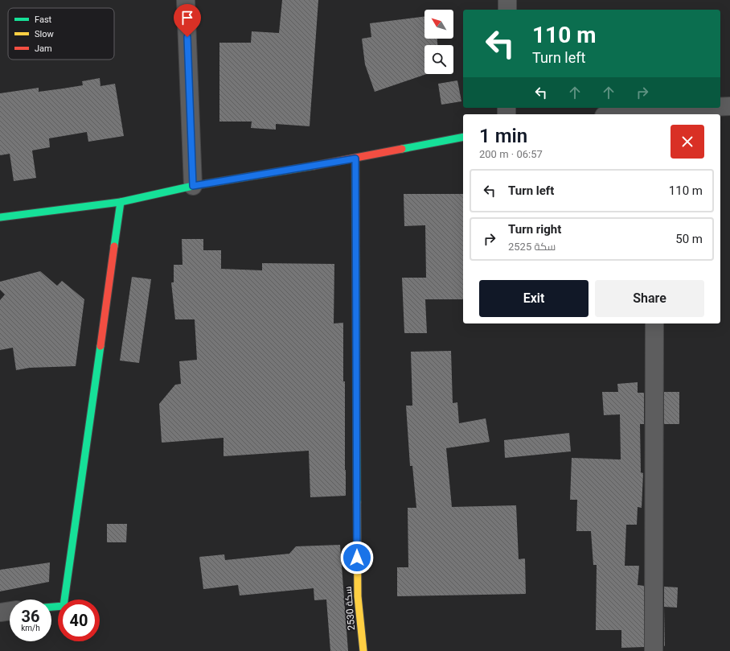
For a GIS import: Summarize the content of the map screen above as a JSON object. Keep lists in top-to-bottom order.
{
  "streets": {
    "street": ["سكة 2530"]
  },
  "legend": ["Fast", "Slow", "Jam"],
  "north": "top left",
  "page": {
    "turn": ["110 m", "Turn left"],
    "heading": ["1 min", "200 m · 06:57"],
    "list": [
      {
        "name": "Turn left",
        "value": "110 m"
      },
      {
        "name": "Turn right",
        "note": "سكة 2525",
        "value": "50 m"
      }
    ],
    "buttons": ["Exit", "Share"],
    "speed": "36 km/h",
    "limit": "40"
  }
}
